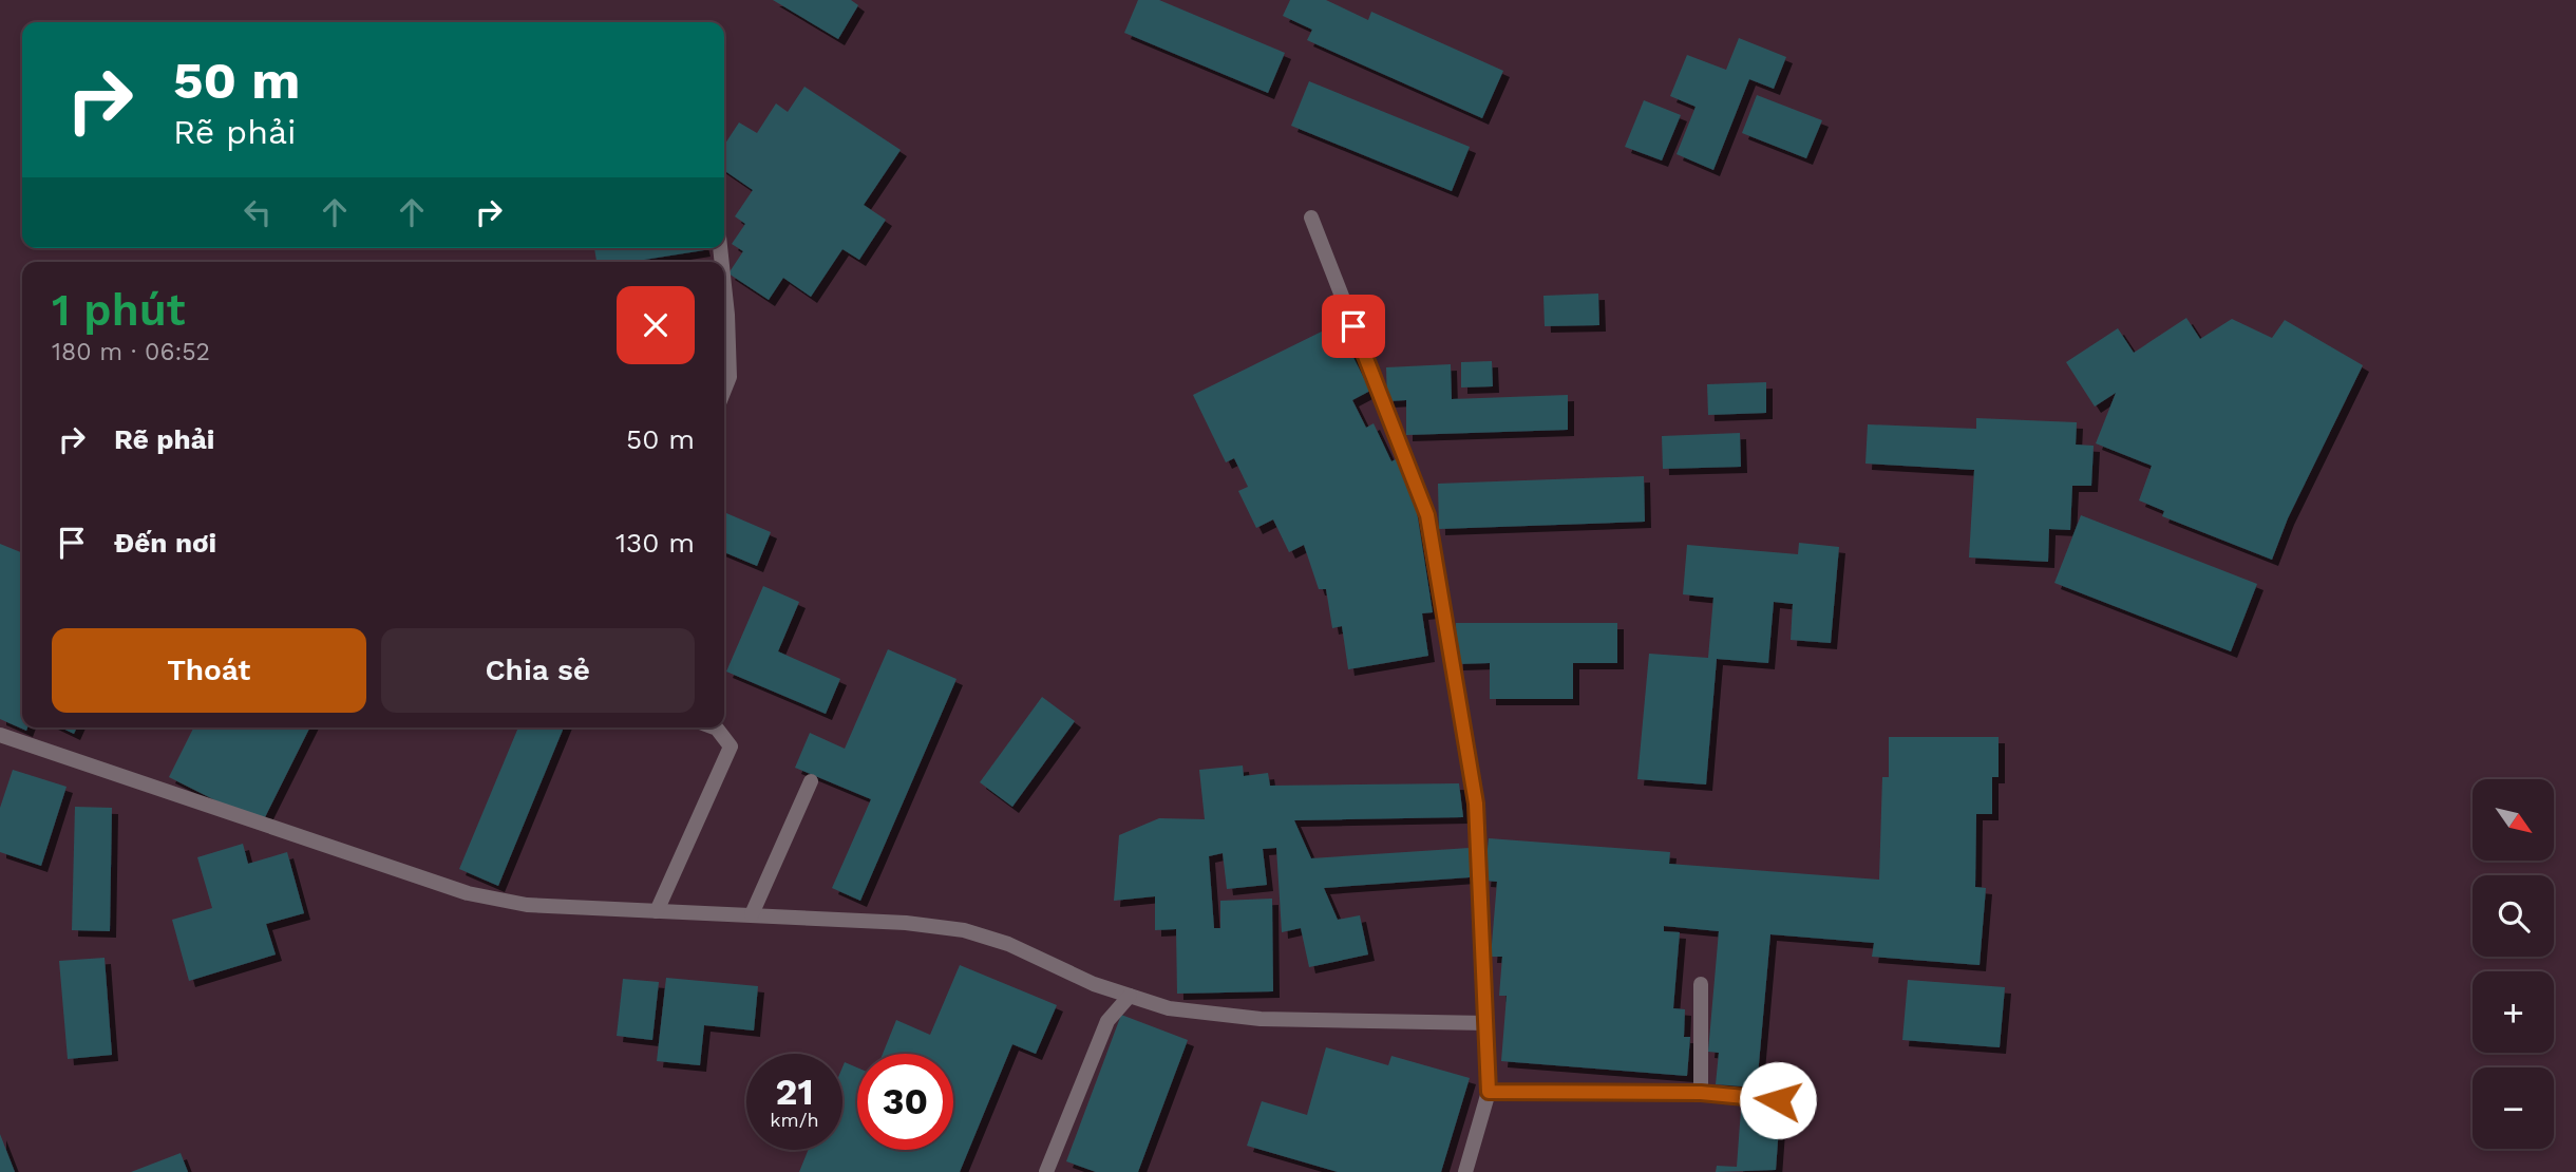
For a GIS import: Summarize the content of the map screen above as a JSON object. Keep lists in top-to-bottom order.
{
  "north": "bottom right",
  "page": {
    "turn": ["50 m", "Rẽ phải"],
    "heading": ["1 phút", "180 m · 06:52"],
    "list": [
      {
        "name": "Rẽ phải",
        "value": "50 m"
      },
      {
        "name": "Đến nơi",
        "value": "130 m"
      }
    ],
    "buttons": ["Thoát", "Chia sẻ"],
    "map_buttons": ["+", "−"],
    "speed": "21 km/h",
    "limit": "30"
  }
}
